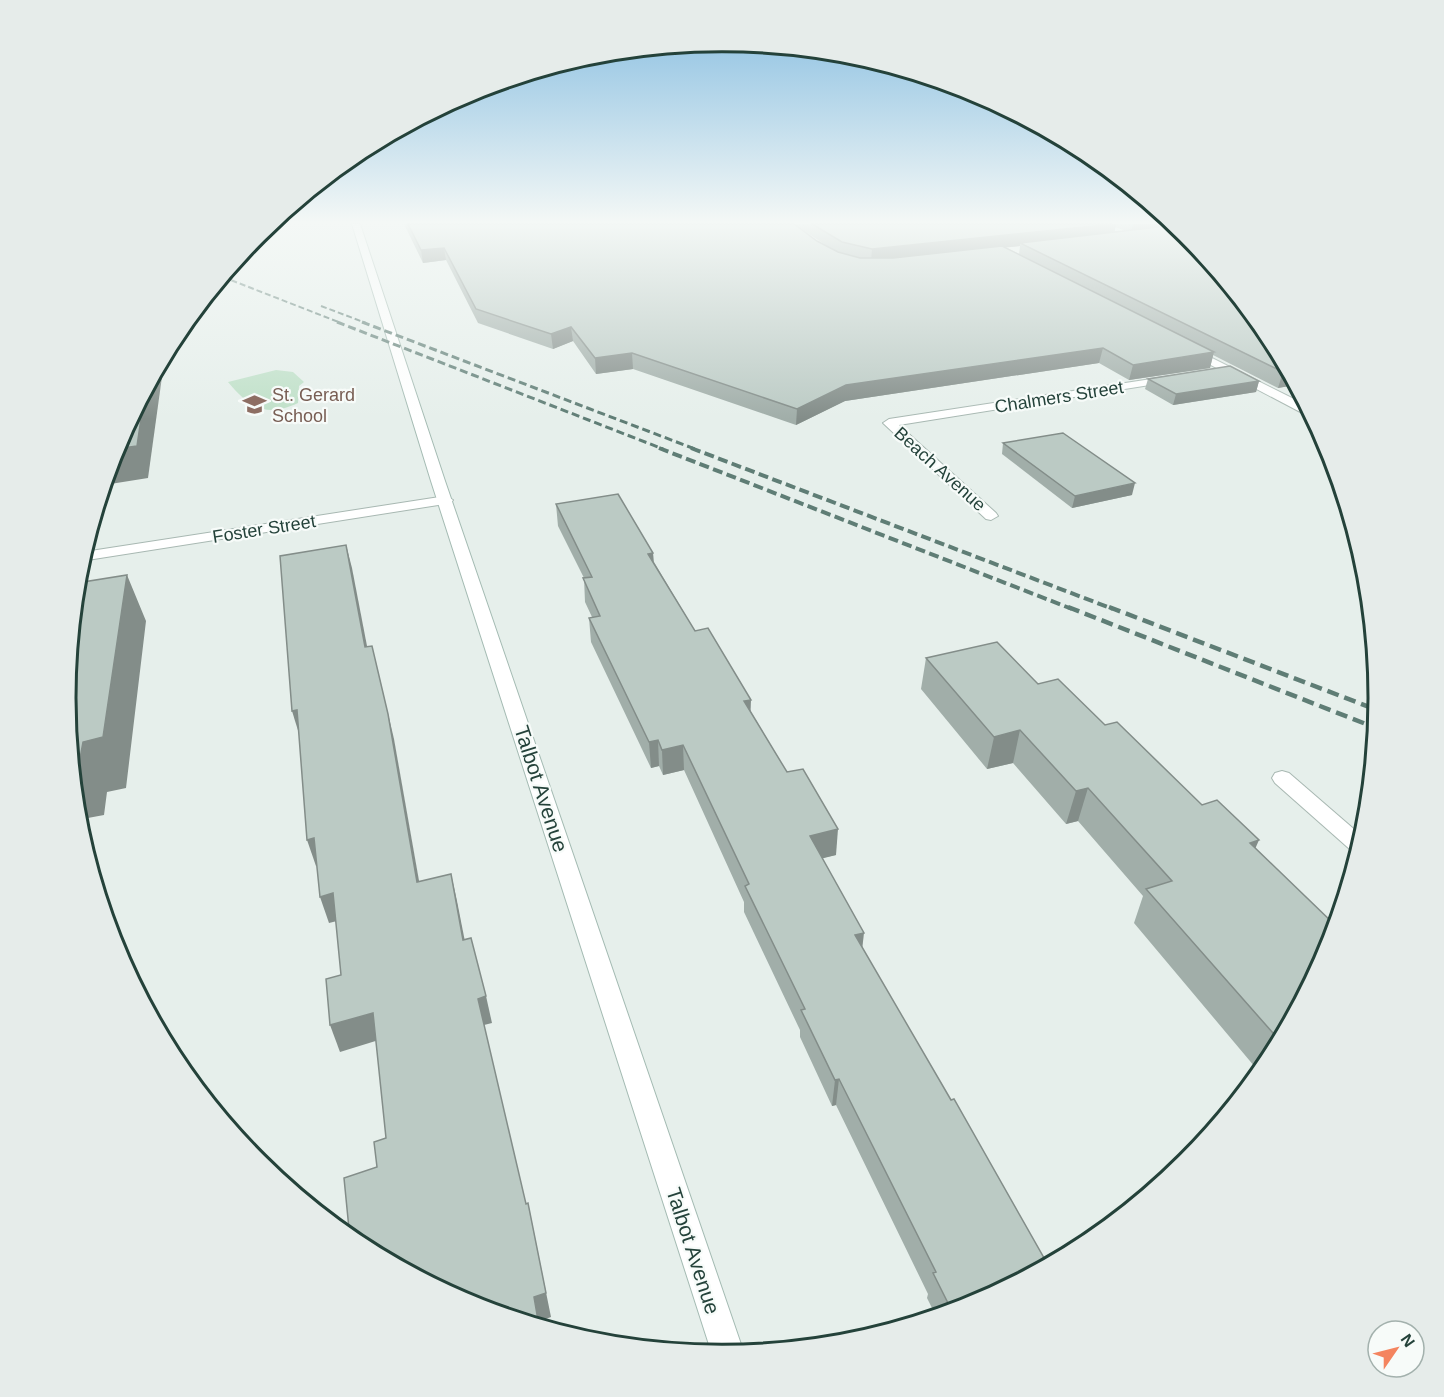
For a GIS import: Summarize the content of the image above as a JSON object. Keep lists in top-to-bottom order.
{
  "streets": {
    "street": [
      "Chalmers Street",
      "Beach Avenue",
      "Foster Street",
      "Talbot Avenue"
    ]
  },
  "crossings": [
    ["Chalmers Street", "Beach Avenue"],
    ["Foster Street", "Talbot Avenue"]
  ],
  "places": {
    "school or university": ["St. Gerard School"]
  },
  "north": "top right"
}
